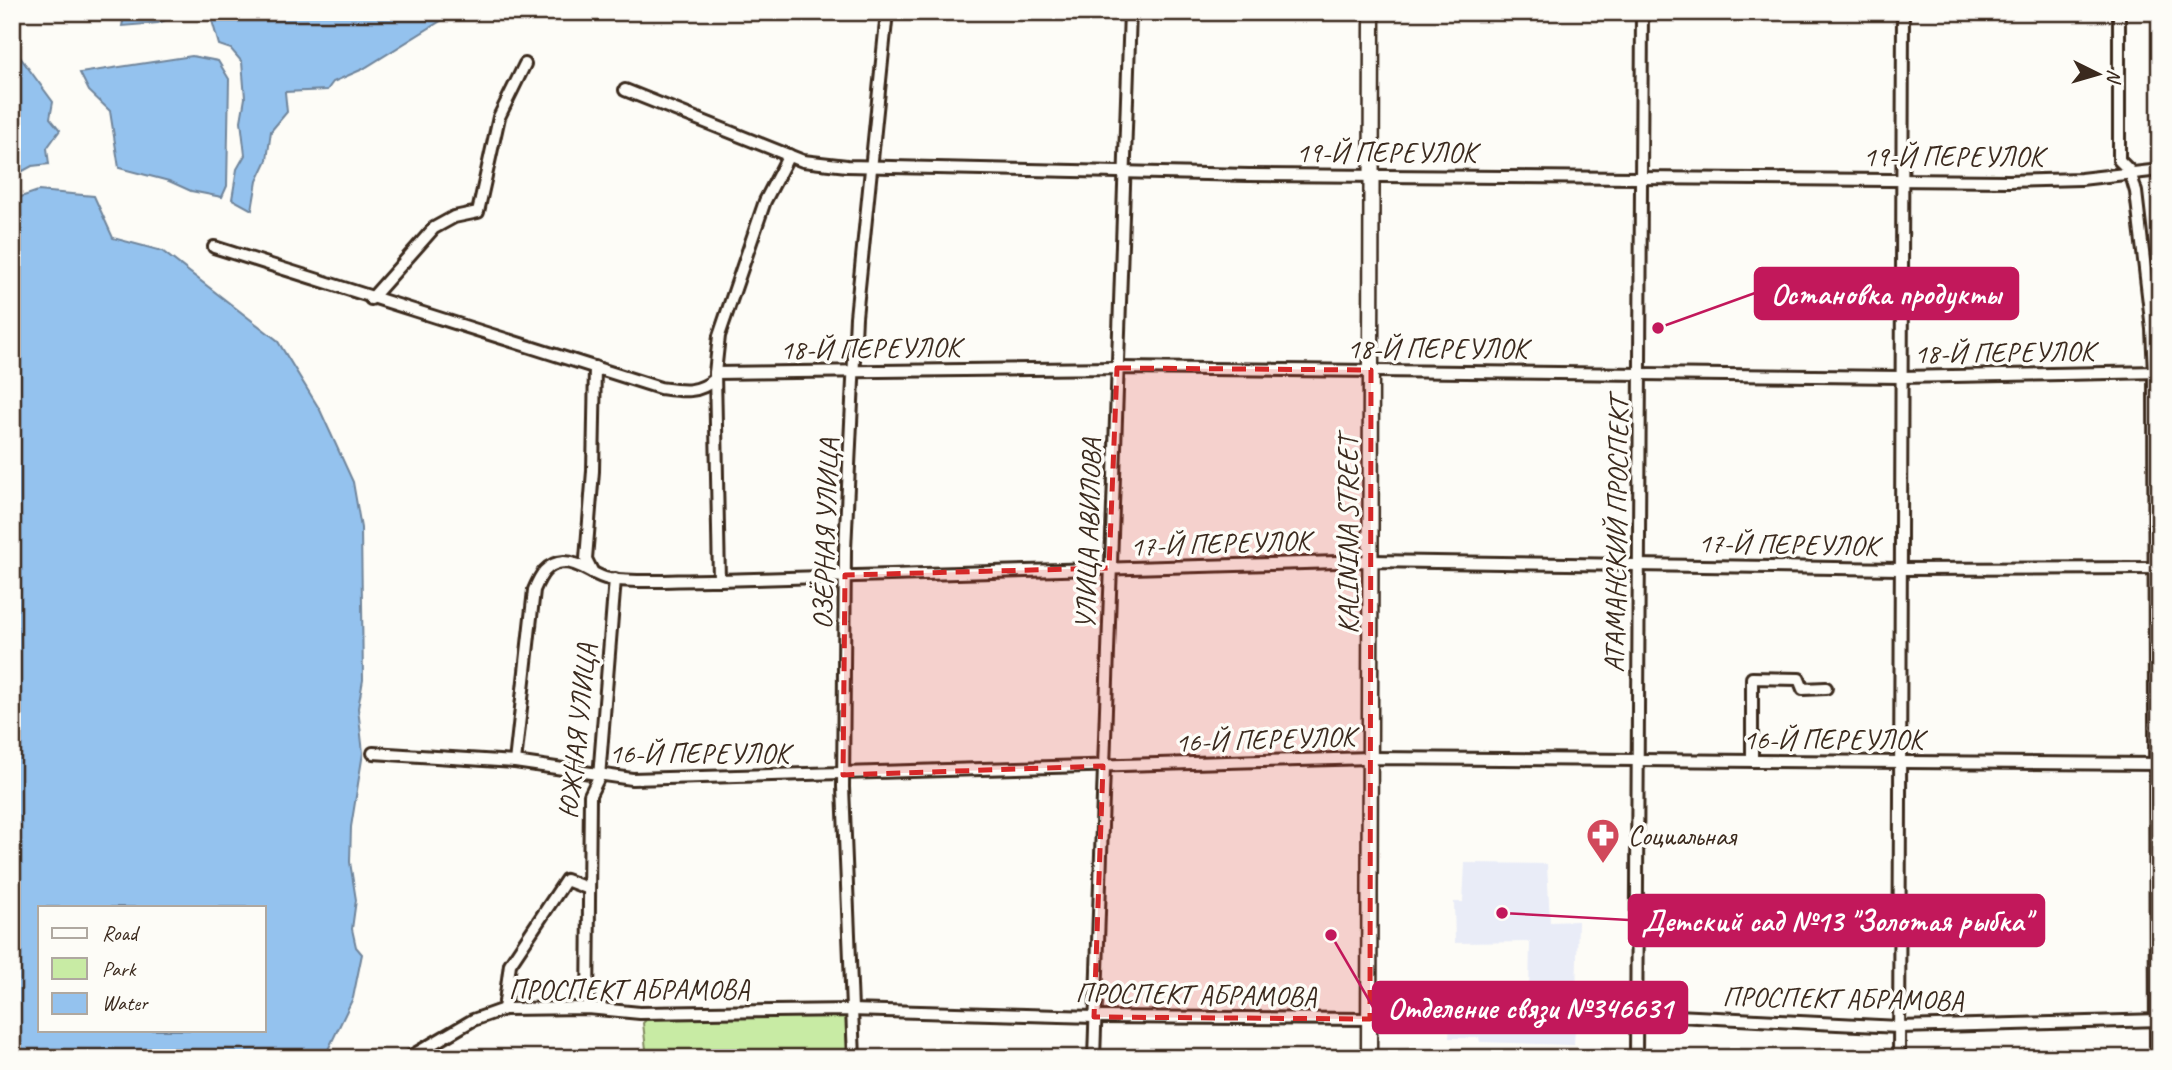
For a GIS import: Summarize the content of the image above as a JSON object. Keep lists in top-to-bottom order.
{
  "streets": {
    "main road": ["KALININA STREET"],
    "street": [
      "19-Й ПЕРЕУЛОК",
      "18-Й ПЕРЕУЛОК",
      "ОЗЁРНАЯ УЛИЦА",
      "УЛИЦА АВИЛОВА",
      "АТАМАНСКИЙ ПРОСПЕКТ",
      "17-Й ПЕРЕУЛОК",
      "ЮЖНАЯ УЛИЦА",
      "16-Й ПЕРЕУЛОК",
      "ПРОСПЕКТ АБРАМОВА"
    ]
  },
  "crossings": [
    ["19-Й ПЕРЕУЛОК", "ОЗЁРНАЯ УЛИЦА"],
    ["19-Й ПЕРЕУЛОК", "УЛИЦА АВИЛОВА"],
    ["19-Й ПЕРЕУЛОК", "KALININA STREET"],
    ["19-Й ПЕРЕУЛОК", "АТАМАНСКИЙ ПРОСПЕКТ"],
    ["18-Й ПЕРЕУЛОК", "ОЗЁРНАЯ УЛИЦА"],
    ["18-Й ПЕРЕУЛОК", "УЛИЦА АВИЛОВА"],
    ["18-Й ПЕРЕУЛОК", "KALININA STREET"],
    ["18-Й ПЕРЕУЛОК", "АТАМАНСКИЙ ПРОСПЕКТ"],
    ["ОЗЁРНАЯ УЛИЦА", "17-Й ПЕРЕУЛОК"],
    ["ОЗЁРНАЯ УЛИЦА", "16-Й ПЕРЕУЛОК"],
    ["ОЗЁРНАЯ УЛИЦА", "ПРОСПЕКТ АБРАМОВА"],
    ["УЛИЦА АВИЛОВА", "17-Й ПЕРЕУЛОК"],
    ["УЛИЦА АВИЛОВА", "16-Й ПЕРЕУЛОК"],
    ["УЛИЦА АВИЛОВА", "ПРОСПЕКТ АБРАМОВА"],
    ["KALININA STREET", "17-Й ПЕРЕУЛОК"],
    ["KALININA STREET", "16-Й ПЕРЕУЛОК"],
    ["KALININA STREET", "ПРОСПЕКТ АБРАМОВА"],
    ["АТАМАНСКИЙ ПРОСПЕКТ", "17-Й ПЕРЕУЛОК"],
    ["АТАМАНСКИЙ ПРОСПЕКТ", "16-Й ПЕРЕУЛОК"],
    ["АТАМАНСКИЙ ПРОСПЕКТ", "ПРОСПЕКТ АБРАМОВА"],
    ["17-Й ПЕРЕУЛОК", "ЮЖНАЯ УЛИЦА"],
    ["ЮЖНАЯ УЛИЦА", "16-Й ПЕРЕУЛОК"],
    ["ЮЖНАЯ УЛИЦА", "ПРОСПЕКТ АБРАМОВА"]
  ],
  "places": {
    "other": ["Остановка продукты", "Детский сад №13 \"Золотая рыбка\"", "Отделение связи №346631"],
    "pharmacy": ["Социальная"]
  },
  "legend": ["Road", "Park", "Water"],
  "north": "right"
}
